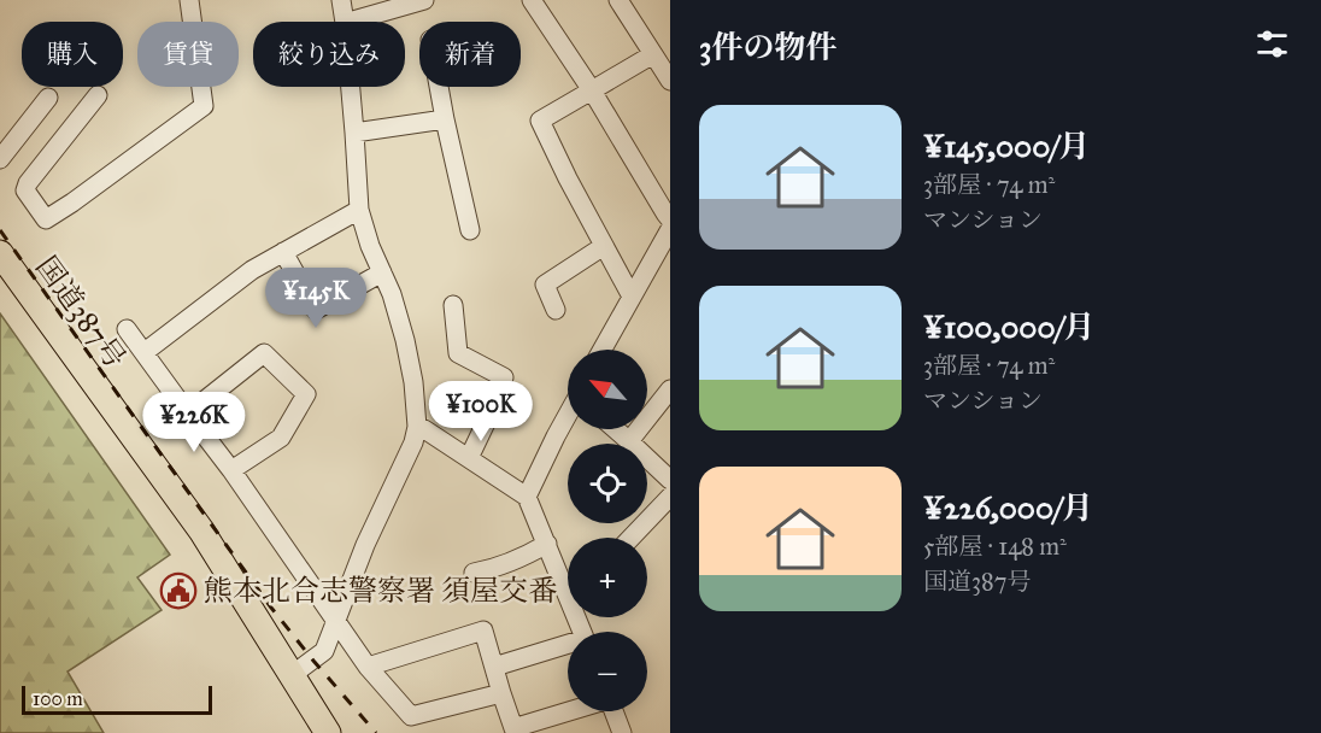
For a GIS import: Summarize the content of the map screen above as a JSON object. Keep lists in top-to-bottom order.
{
  "streets": {
    "highway": ["国道387号"]
  },
  "places": {
    "public building": ["熊本北合志警察署 須屋交番"]
  },
  "scale_bar": "100 m",
  "north": "top left",
  "page": {
    "heading": "3件の物件",
    "chip": [
      "購入",
      "賃貸",
      "絞り込み",
      "新着"
    ],
    "list": [
      {
        "name": "¥145,000/月",
        "note": "3部屋 · 74 m² · マンション"
      },
      {
        "name": "¥100,000/月",
        "note": "3部屋 · 74 m² · マンション"
      },
      {
        "name": "¥226,000/月",
        "note": "5部屋 · 148 m² · 国道387号"
      }
    ],
    "price": ["¥145K", "¥100K", "¥226K"],
    "map_buttons": ["+", "−"],
    "scale": "100 m"
  }
}
